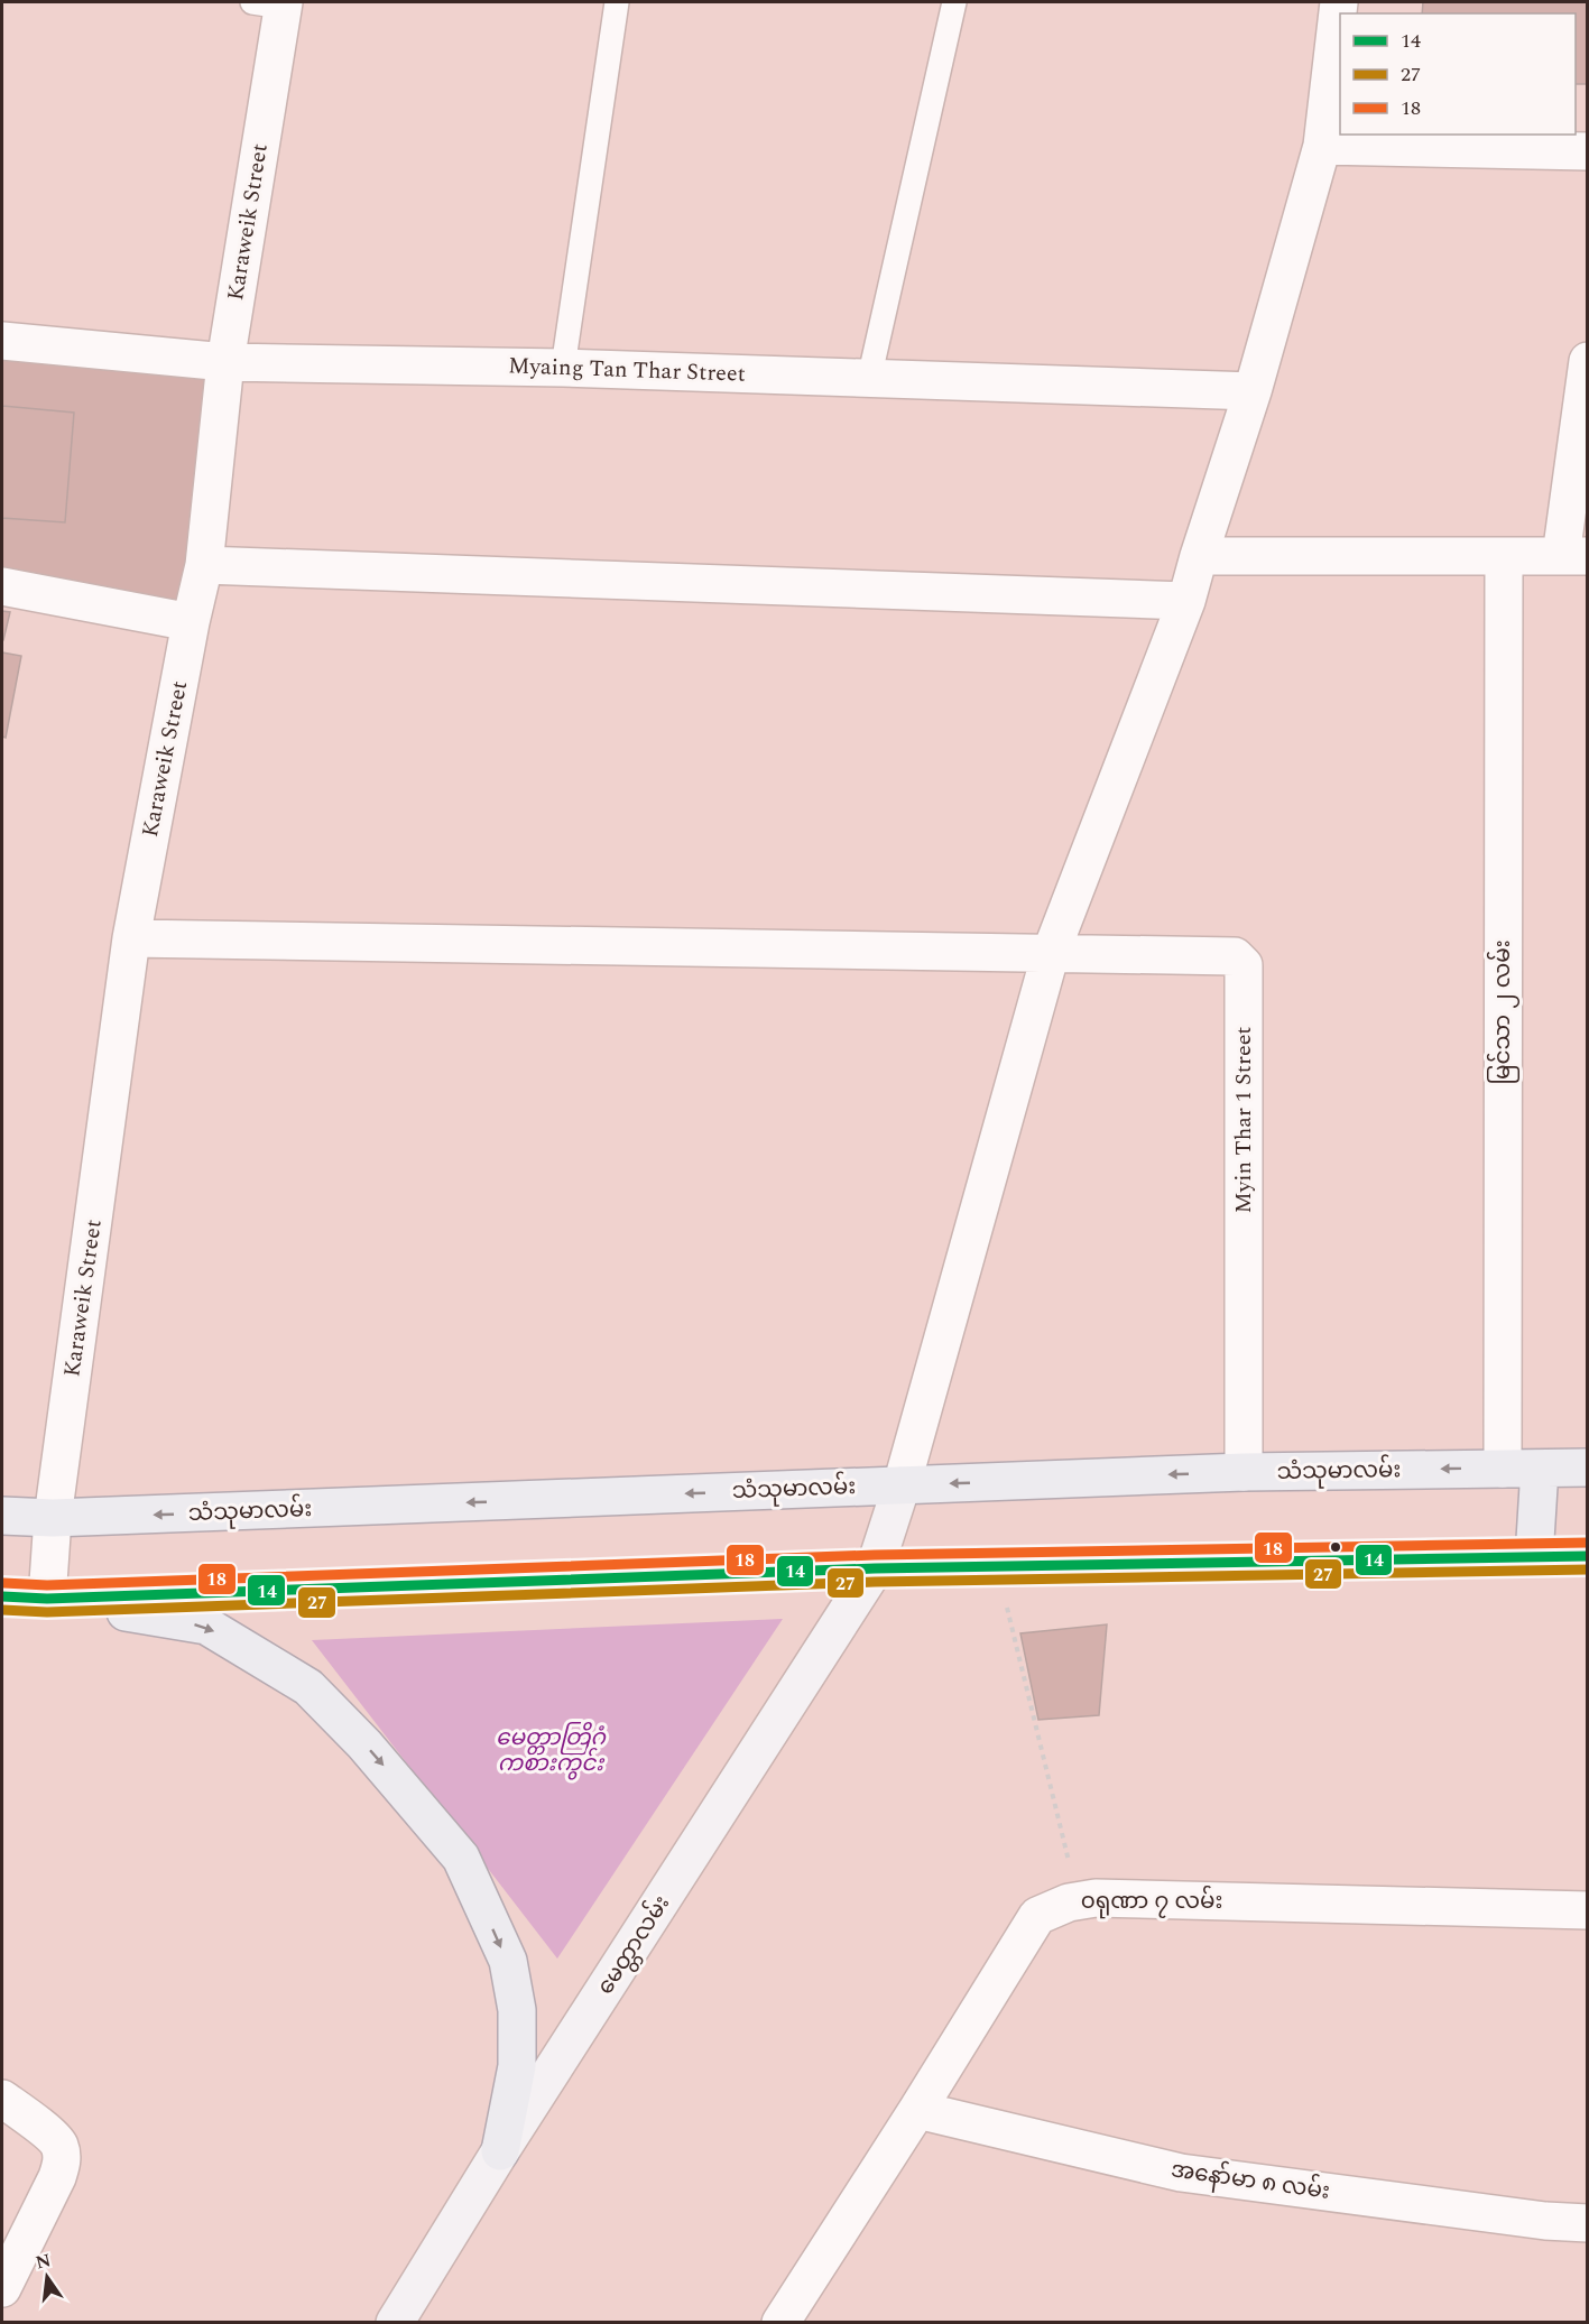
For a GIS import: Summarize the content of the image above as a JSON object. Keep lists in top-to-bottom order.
{
  "streets": {
    "main road": ["သံသုမာလမ်း", "မေတ္တာလမ်း"],
    "street": [
      "Karaweik Street",
      "Myaing Tan Thar Street",
      "မြင်သာ ၂ လမ်း",
      "Myin Thar 1 Street",
      "၀ရုဏာ ၇ လမ်း",
      "အနော်မာ ၈ လမ်း"
    ]
  },
  "crossings": [
    ["Karaweik Street", "Myaing Tan Thar Street"],
    ["Karaweik Street", "Myin Thar 1 Street"],
    ["Karaweik Street", "သံသုမာလမ်း"],
    ["မြင်သာ ၂ လမ်း", "သံသုမာလမ်း"],
    ["Myin Thar 1 Street", "သံသုမာလမ်း"],
    ["သံသုမာလမ်း", "မေတ္တာလမ်း"],
    ["၀ရုဏာ ၇ လမ်း", "အနော်မာ ၈ လမ်း"]
  ],
  "parks": ["မေတ္တာတြိဂံ ကစားကွင်း"],
  "lines": ["transit line 18", "transit line 14", "transit line 27"],
  "legend": ["14", "27", "18"],
  "north": "top"
}
